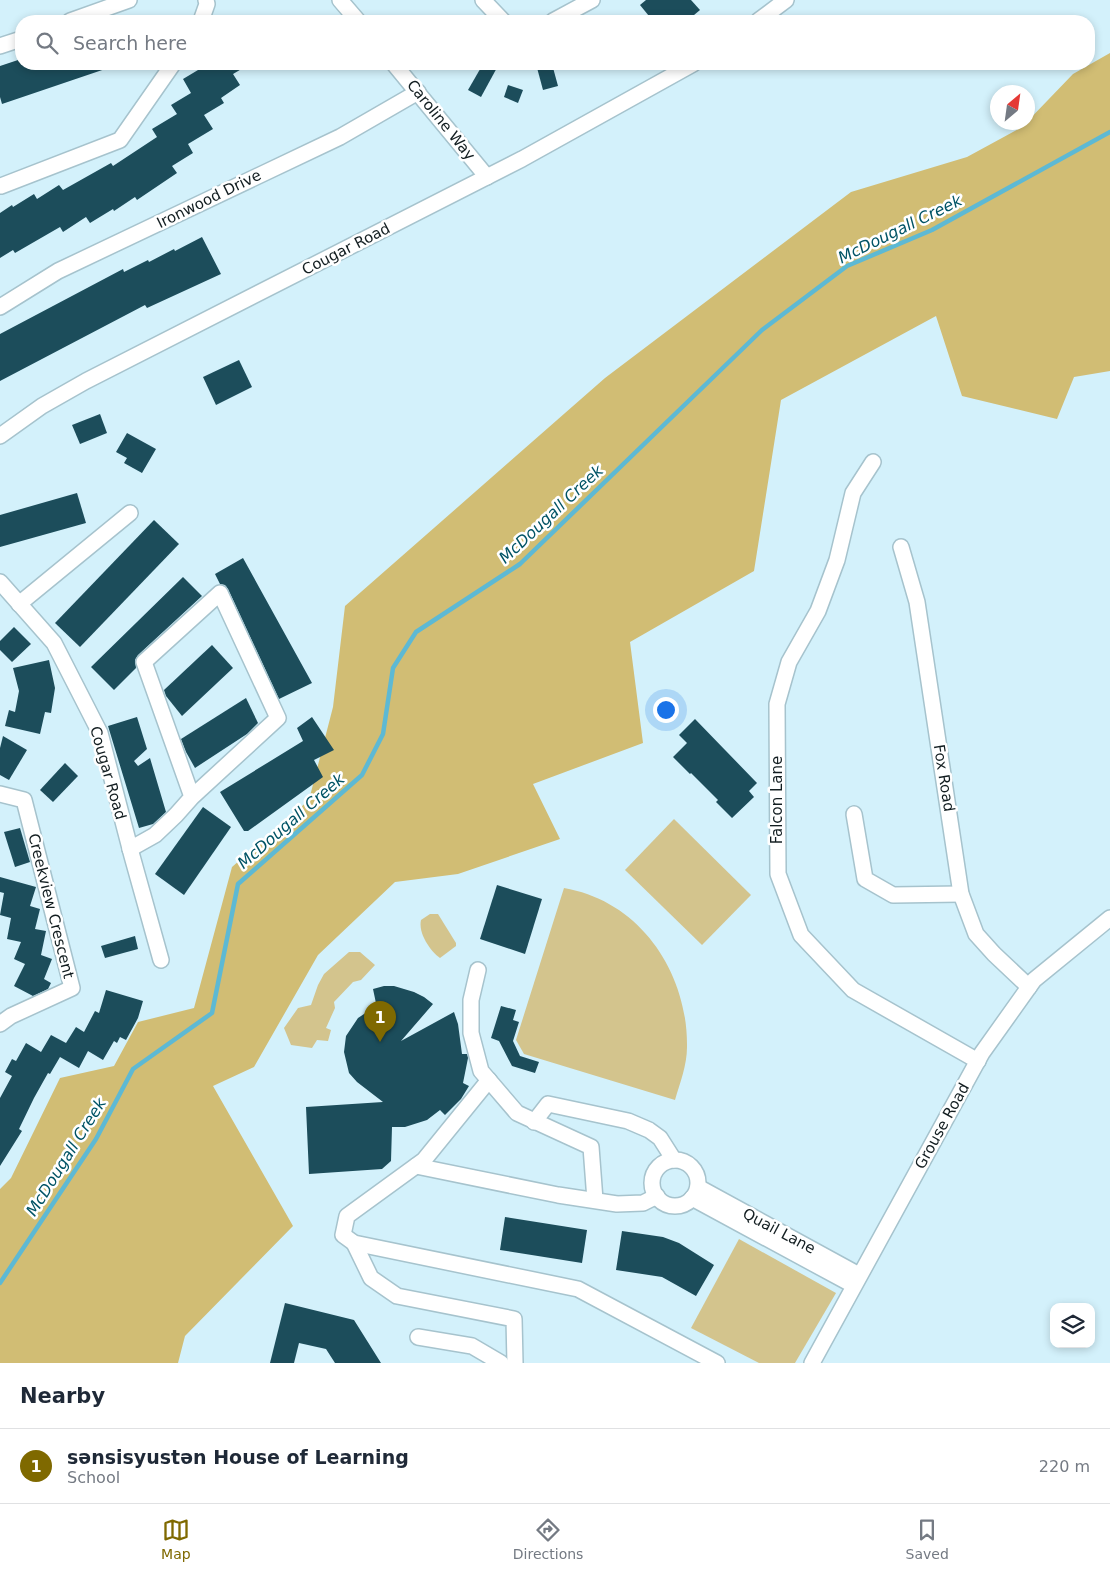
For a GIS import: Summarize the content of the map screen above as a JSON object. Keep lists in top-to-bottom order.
{
  "streets": {
    "street": [
      "Caroline Way",
      "Ironwood Drive",
      "Cougar Road",
      "Fox Road",
      "Falcon Lane",
      "Creekview Crescent",
      "Grouse Road",
      "Quail Lane"
    ]
  },
  "crossings": [
    ["Caroline Way", "Ironwood Drive"],
    ["Caroline Way", "Cougar Road"],
    ["Fox Road", "Grouse Road"],
    ["Falcon Lane", "Grouse Road"],
    ["Grouse Road", "Quail Lane"]
  ],
  "water": ["McDougall Creek"],
  "north": "top right",
  "page": {
    "search": "Search here",
    "pins": "1",
    "heading": "Nearby",
    "list": [
      {
        "mark": "1",
        "name": "sənsisyustən House of Learning",
        "note": "School",
        "value": "220 m"
      }
    ],
    "nav": ["Map", "Directions", "Saved"]
  }
}
